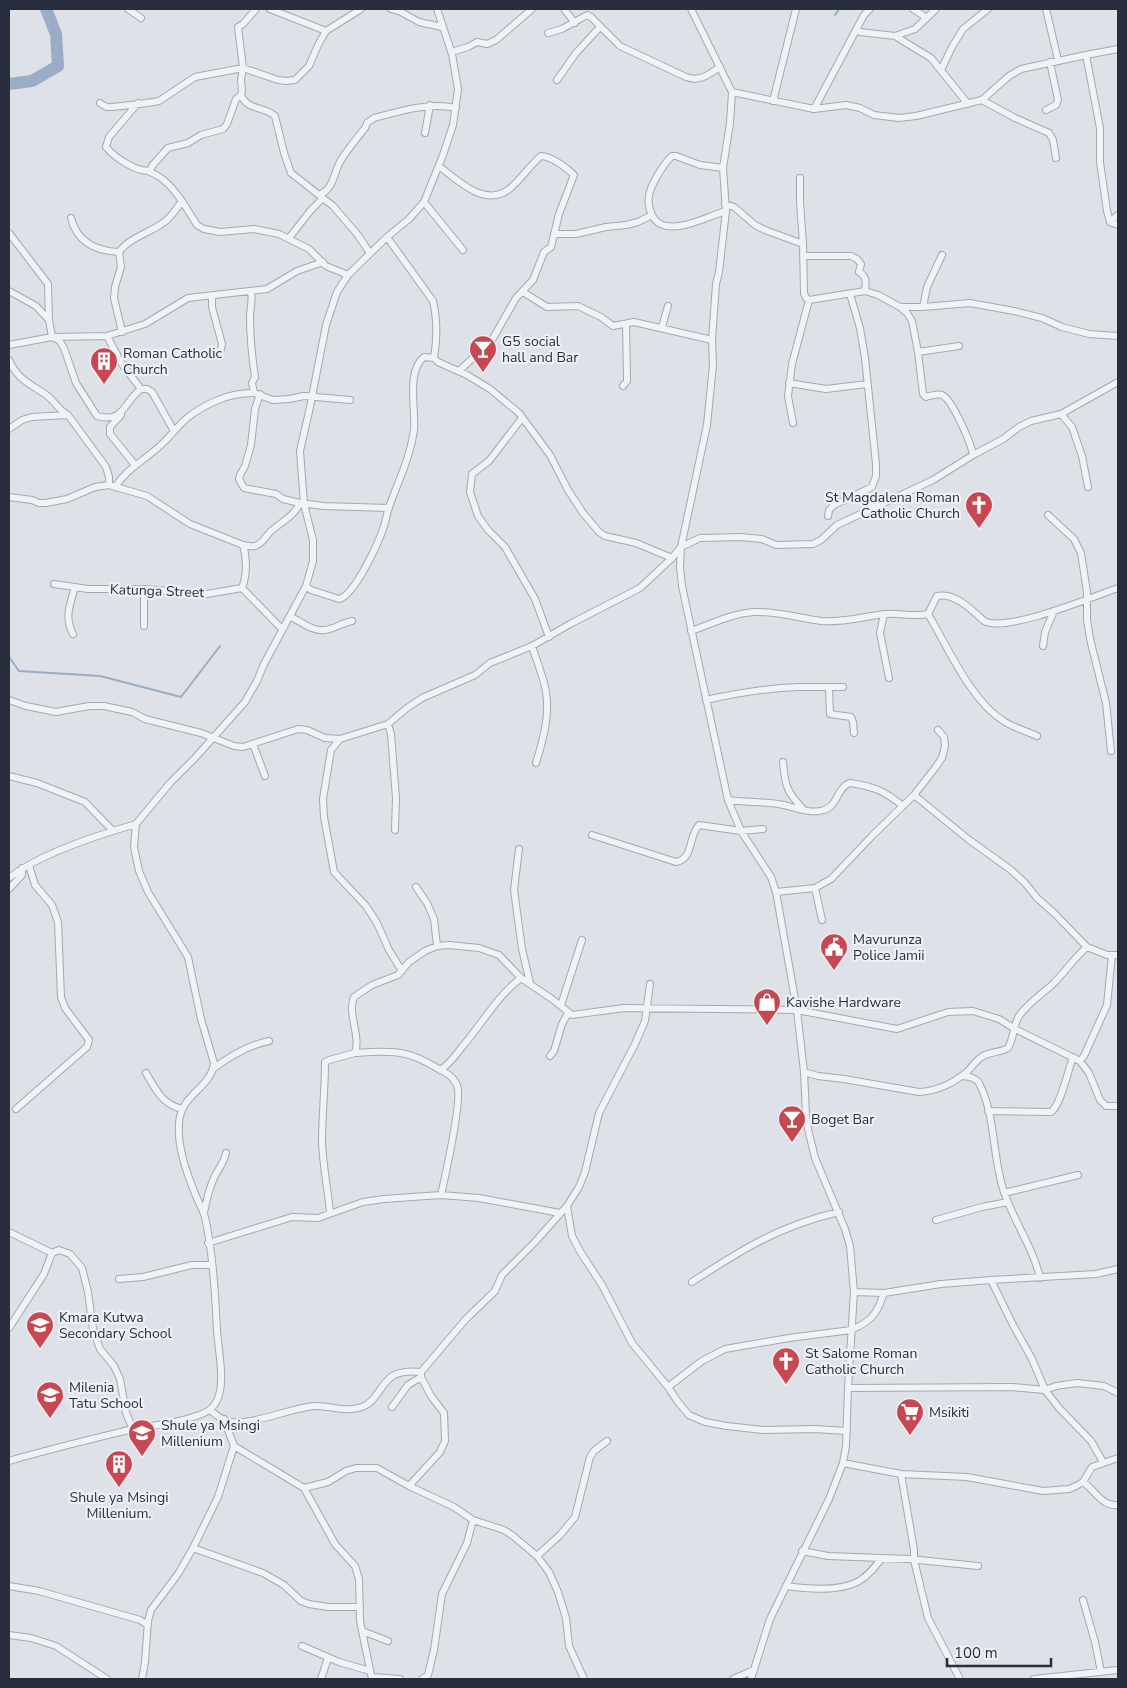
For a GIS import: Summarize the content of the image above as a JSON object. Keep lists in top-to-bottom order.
{
  "streets": {
    "street": ["Katunga Street"]
  },
  "places": {
    "bar": ["G5 social hall and Bar", "Boget Bar"],
    "building": ["Roman Catholic Church", "Shule ya Msingi Millenium."],
    "church": ["St Magdalena Roman Catholic Church", "St Salome Roman Catholic Church"],
    "public building": ["Mavurunza Police Jamii"],
    "shop": ["Kavishe Hardware"],
    "school or university": ["Kmara Kutwa Secondary School", "Milenia Tatu School", "Shule ya Msingi Millenium"],
    "supermarket": ["Msikiti"]
  },
  "scale_bar": "100 m"
}
